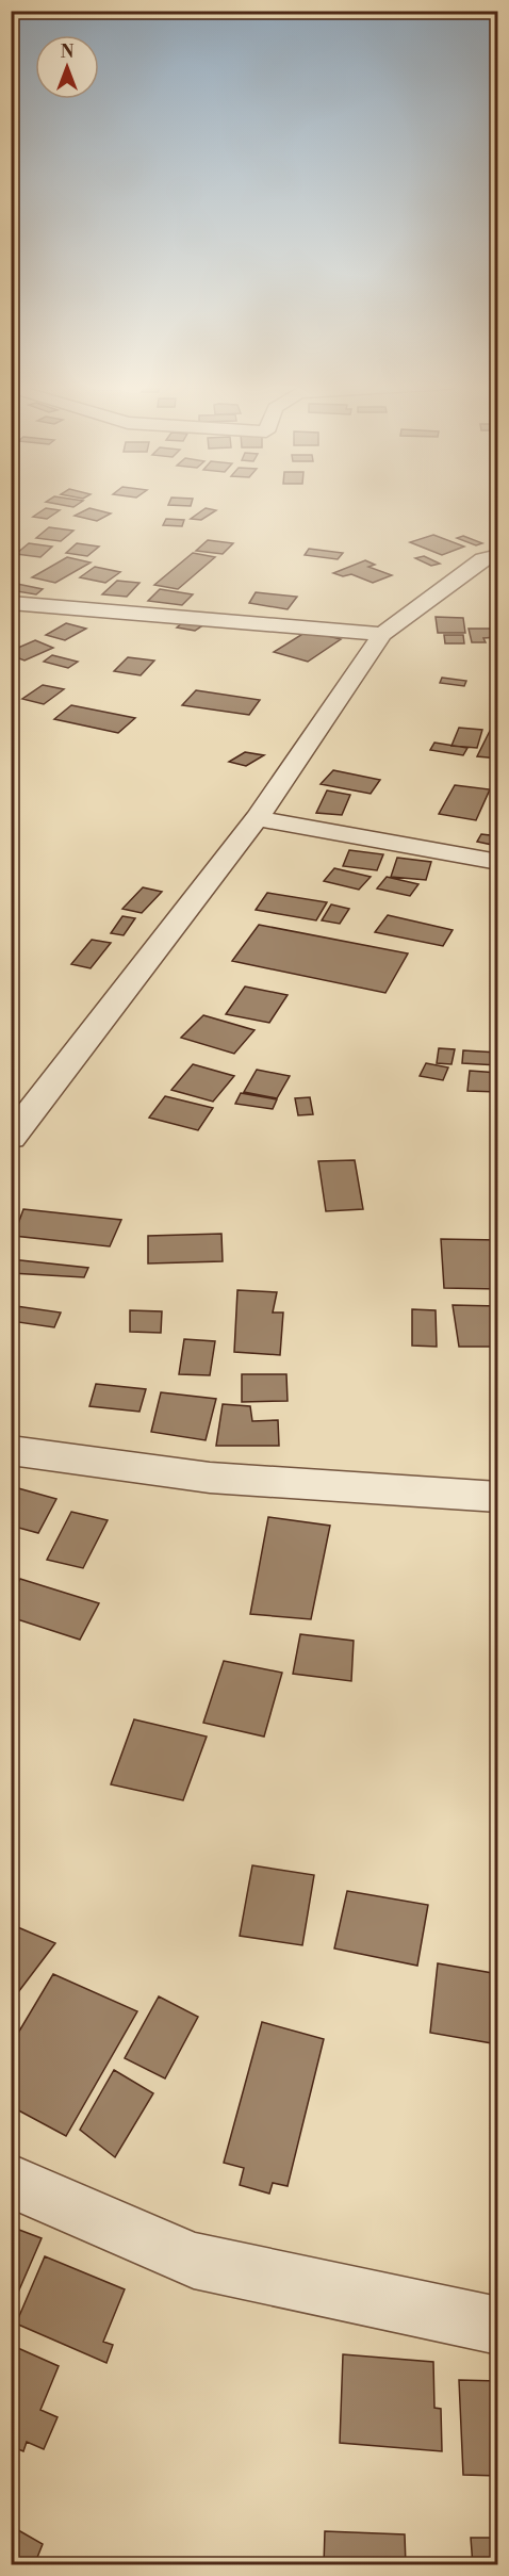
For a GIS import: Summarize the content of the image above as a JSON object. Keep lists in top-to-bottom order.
{
  "north": "top"
}
